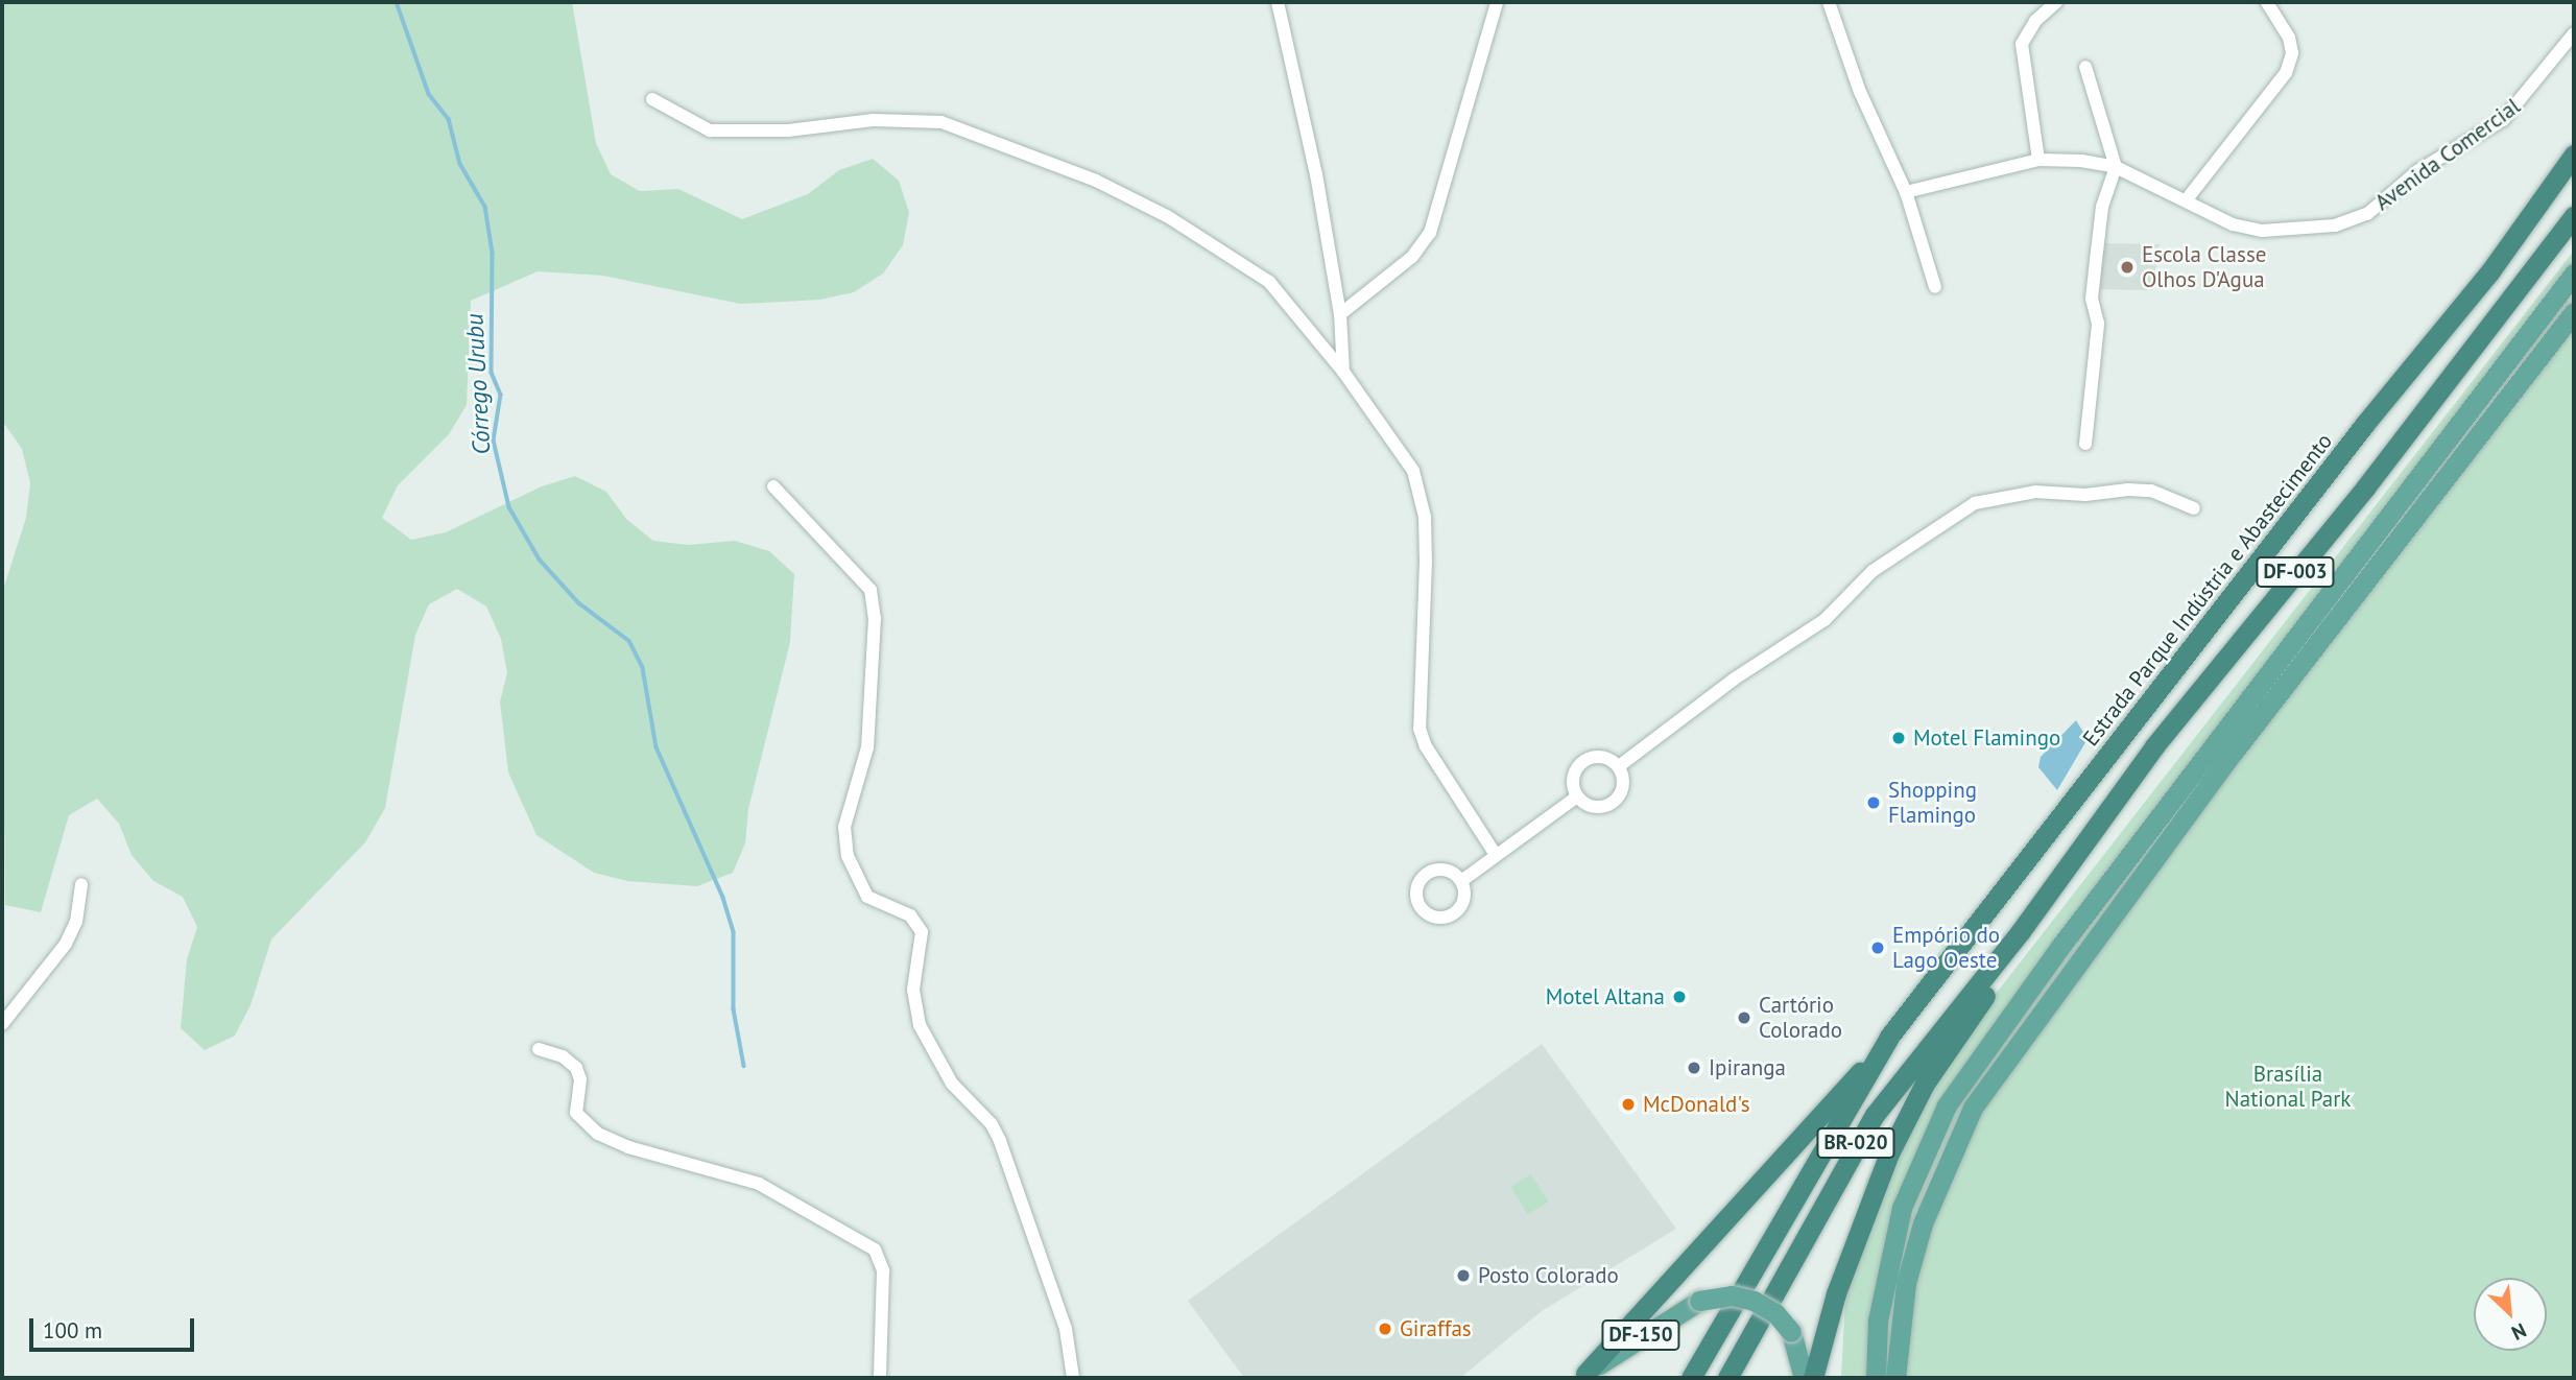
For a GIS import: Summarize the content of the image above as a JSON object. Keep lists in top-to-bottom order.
{
  "streets": {
    "highway": ["DF-003", "Estrada Parque Indústria e Abastecimento", "BR-020"],
    "main road": ["DF-150"],
    "street": ["Avenida Comercial"]
  },
  "crossings": [
    ["DF-003", "BR-020"],
    ["Estrada Parque Indústria e Abastecimento", "BR-020"]
  ],
  "water": ["Córrego Urubu"],
  "parks": ["Brasília National Park"],
  "places": [
    "Escola Classe Olhos D'Agua",
    "Motel Flamingo",
    "Shopping Flamingo",
    "Empório do Lago Oeste",
    "Motel Altana",
    "Cartório Colorado",
    "Ipiranga",
    "McDonald's",
    "Posto Colorado",
    "Giraffas"
  ],
  "scale_bar": "100 m",
  "north": "bottom right"
}
